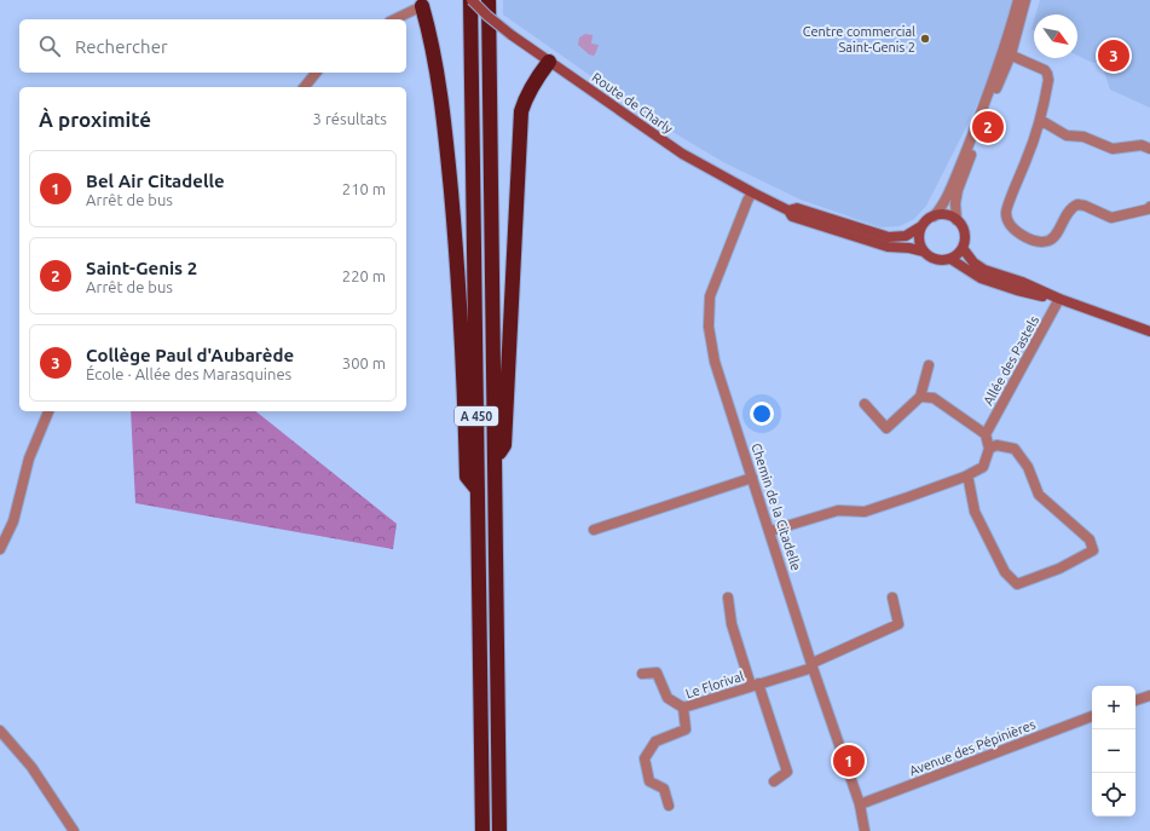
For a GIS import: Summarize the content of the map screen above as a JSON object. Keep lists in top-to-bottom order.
{
  "streets": {
    "highway": ["A 450"],
    "main road": ["Route de Charly"],
    "street": [
      "Allée des Pastels",
      "Chemin de la Citadelle",
      "Le Florival",
      "Avenue des Pépinières"
    ]
  },
  "crossings": [
    ["Route de Charly", "A 450"],
    ["Route de Charly", "Chemin de la Citadelle"],
    ["Chemin de la Citadelle", "Le Florival"],
    ["Chemin de la Citadelle", "Avenue des Pépinières"]
  ],
  "places": ["Centre commercial Saint-Genis 2"],
  "north": "bottom right",
  "page": {
    "search": "Rechercher",
    "pins": ["3", "2", "1"],
    "heading": ["À proximité", "3 résultats"],
    "list": [
      {
        "mark": "1",
        "name": "Bel Air Citadelle",
        "note": "Arrêt de bus",
        "value": "210 m"
      },
      {
        "mark": "2",
        "name": "Saint-Genis 2",
        "note": "Arrêt de bus",
        "value": "220 m"
      },
      {
        "mark": "3",
        "name": "Collège Paul d'Aubarède",
        "note": "École · Allée des Marasquines",
        "value": "300 m"
      }
    ],
    "map_buttons": ["+", "−"]
  }
}
